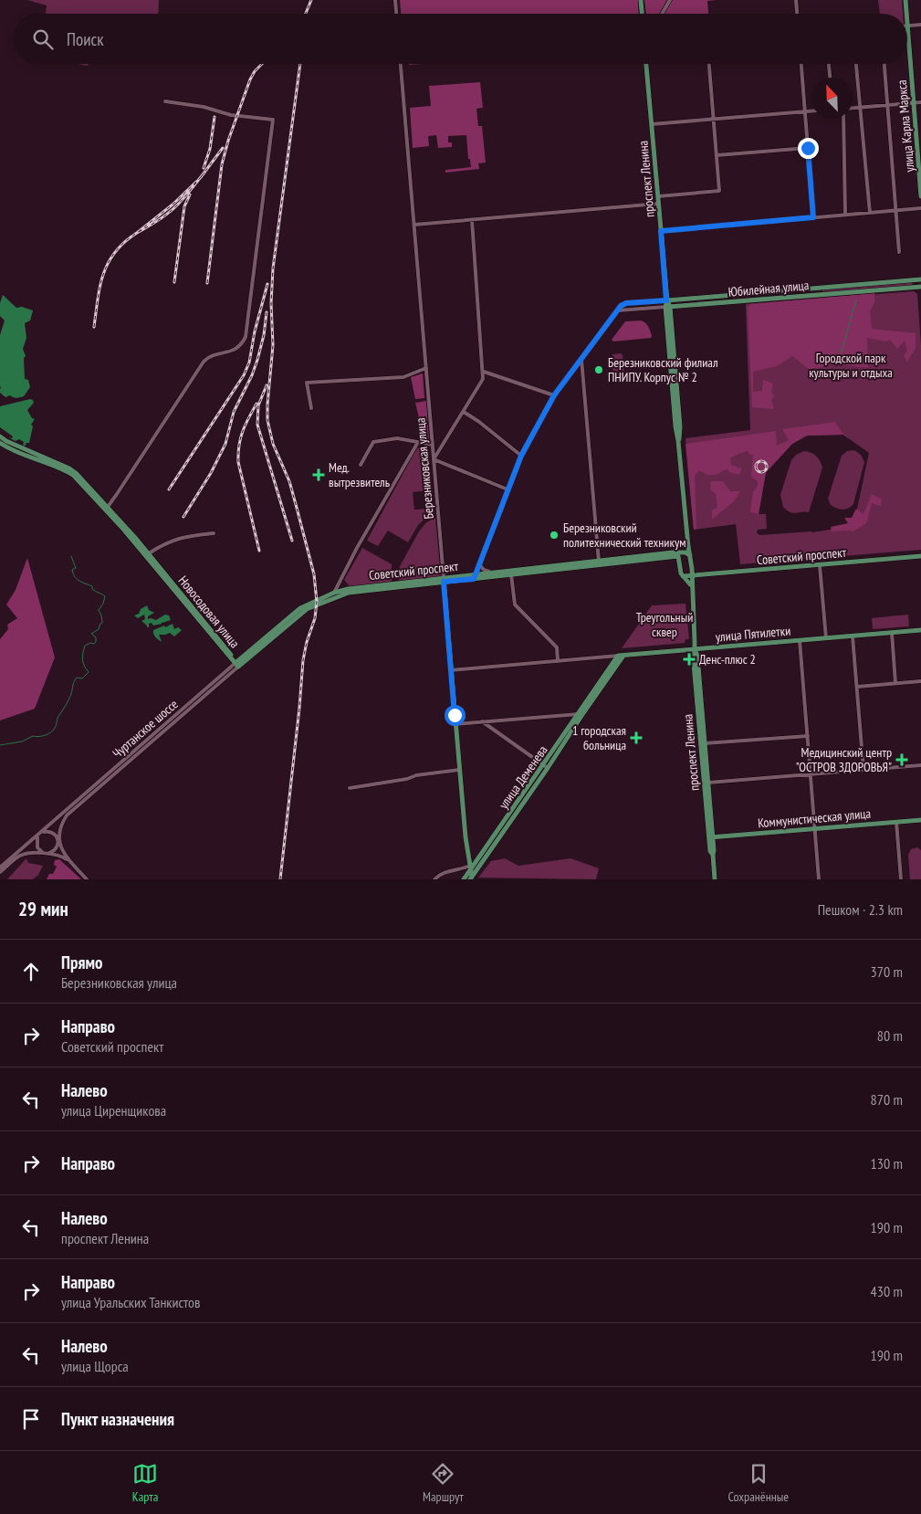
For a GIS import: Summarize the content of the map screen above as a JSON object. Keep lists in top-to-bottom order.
{
  "streets": {
    "main road": [
      "улица Карла Маркса",
      "проспект Ленина",
      "Юбилейная улица",
      "Березниковская улица",
      "Советский проспект",
      "Новосодовая улица",
      "улица Пятилетки",
      "Чуртанское шоссе",
      "улица Деменева",
      "Коммунистическая улица"
    ]
  },
  "crossings": [
    ["проспект Ленина", "Юбилейная улица"],
    ["проспект Ленина", "Советский проспект"],
    ["проспект Ленина", "улица Пятилетки"],
    ["проспект Ленина", "Коммунистическая улица"],
    ["Березниковская улица", "Советский проспект"],
    ["Березниковская улица", "улица Пятилетки"],
    ["Березниковская улица", "улица Деменева"],
    ["Советский проспект", "Чуртанское шоссе"],
    ["Новосодовая улица", "Чуртанское шоссе"],
    ["улица Пятилетки", "улица Деменева"]
  ],
  "parks": ["Городской парк культуры и отдыха", "Треугольный сквер"],
  "places": {
    "other": ["Березниковский филиал ПНИПУ. Корпус № 2", "Березниковский политехнический техникум"],
    "health": [
      "Мед. вытрезвитель",
      "Денс-плюс 2",
      "1 городская больница",
      "Медицинский центр \"ОСТРОВ ЗДОРОВЬЯ\""
    ]
  },
  "north": "top left",
  "page": {
    "search": "Поиск",
    "heading": ["29 мин", "Пешком · 2.3 km"],
    "list": [
      ["Прямо", "Березниковская улица", "370 m"],
      ["Направо", "Советский проспект", "80 m"],
      ["Налево", "улица Циренщикова", "870 m"],
      ["Направо", "130 m"],
      ["Налево", "проспект Ленина", "190 m"],
      ["Направо", "улица Уральских Танкистов", "430 m"],
      ["Налево", "улица Щорса", "190 m"],
      "Пункт назначения"
    ],
    "nav": ["Карта", "Маршрут", "Сохранённые"]
  }
}
